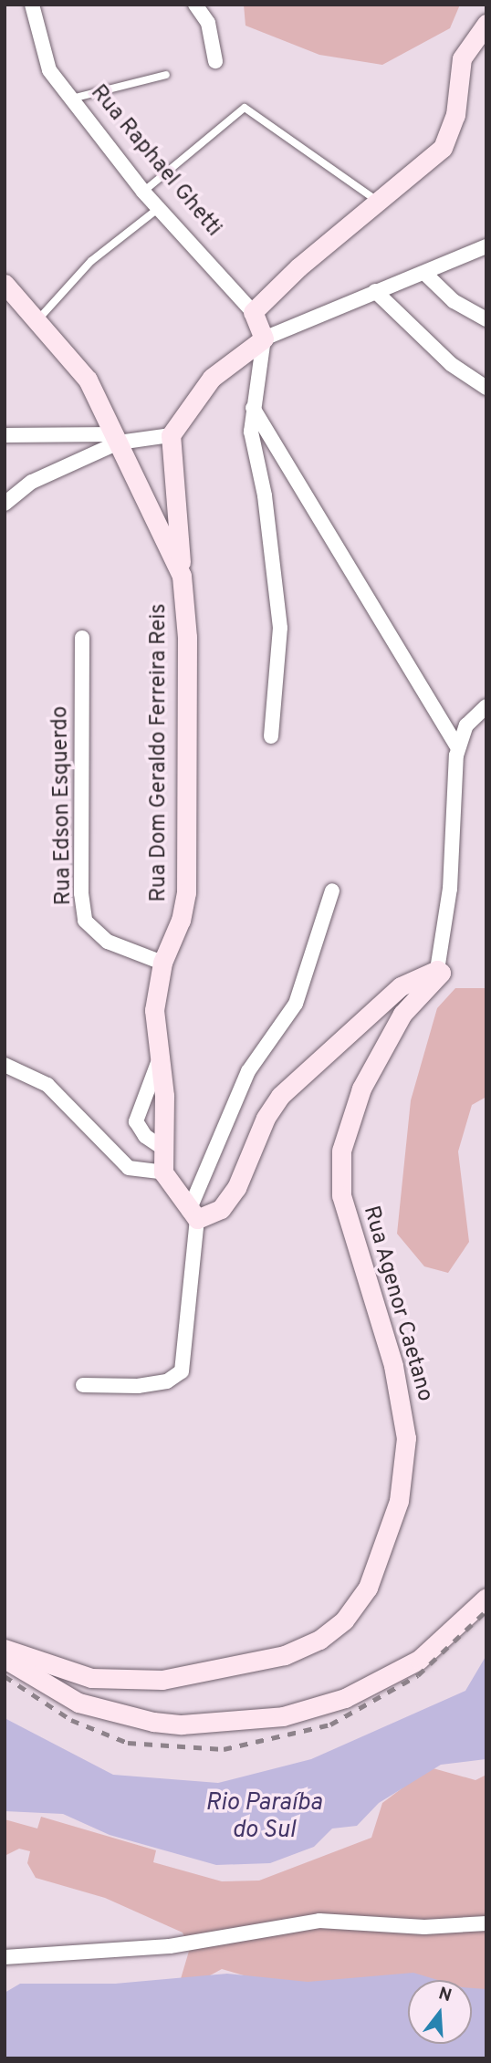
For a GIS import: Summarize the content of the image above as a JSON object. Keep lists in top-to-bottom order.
{
  "streets": {
    "street": [
      "Rua Raphael Ghetti",
      "Rua Dom Geraldo Ferreira Reis",
      "Rua Edson Esquerdo",
      "Rua Agenor Caetano"
    ]
  },
  "crossings": [
    ["Rua Dom Geraldo Ferreira Reis", "Rua Edson Esquerdo"]
  ],
  "water": ["Rio Paraíba do Sul"],
  "north": "top"
}
